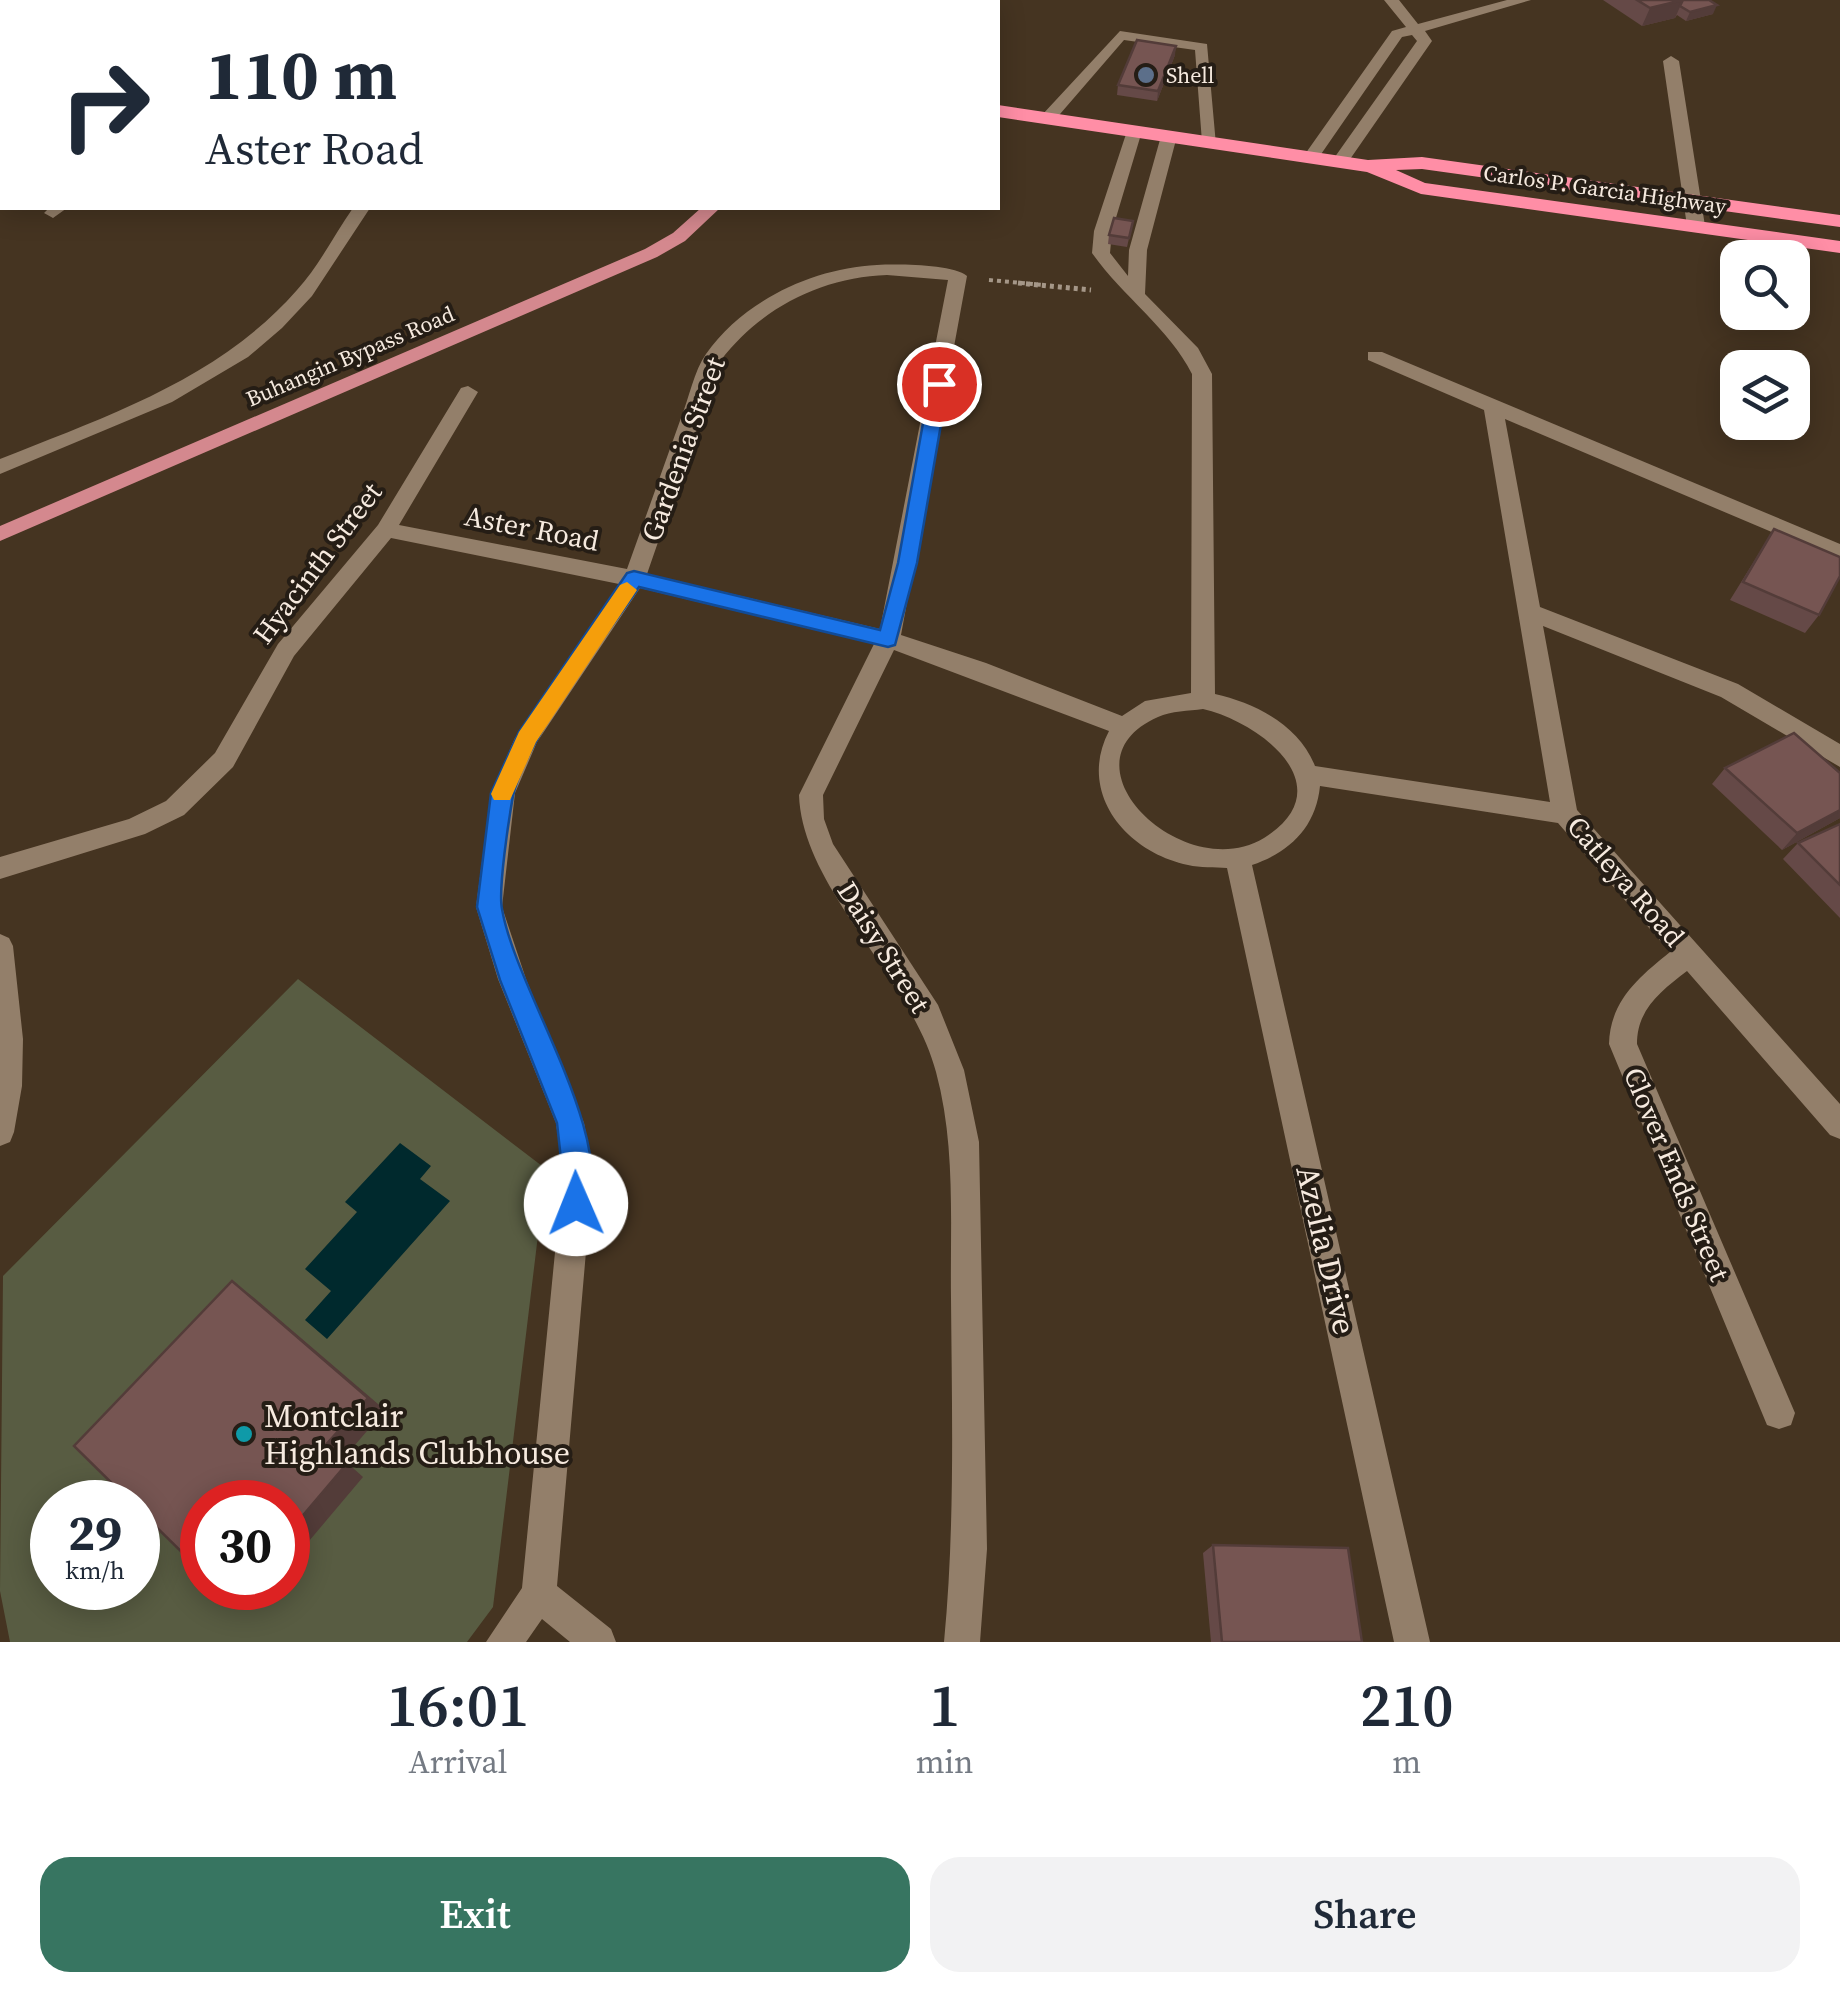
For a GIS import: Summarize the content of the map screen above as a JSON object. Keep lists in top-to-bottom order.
{
  "streets": {
    "highway": ["Carlos P. Garcia Highway"],
    "main road": ["Buhangin Bypass Road"],
    "street": [
      "Gardenia Street",
      "Aster Road",
      "Hyacinth Street",
      "Catleya Road",
      "Daisy Street",
      "Clover Ends Street",
      "Azelia Drive"
    ]
  },
  "crossings": [
    ["Gardenia Street", "Aster Road"],
    ["Gardenia Street", "Daisy Street"],
    ["Aster Road", "Hyacinth Street"],
    ["Aster Road", "Daisy Street"],
    ["Aster Road", "Azelia Drive"],
    ["Catleya Road", "Clover Ends Street"]
  ],
  "places": ["Shell", "Montclair Highlands Clubhouse"],
  "page": {
    "turn": ["110 m", "Aster Road"],
    "speed": "29 km/h",
    "limit": "30",
    "eta": [
      "16:01",
      "Arrival",
      "1",
      "min",
      "210",
      "m"
    ],
    "buttons": ["Exit", "Share"]
  }
}
